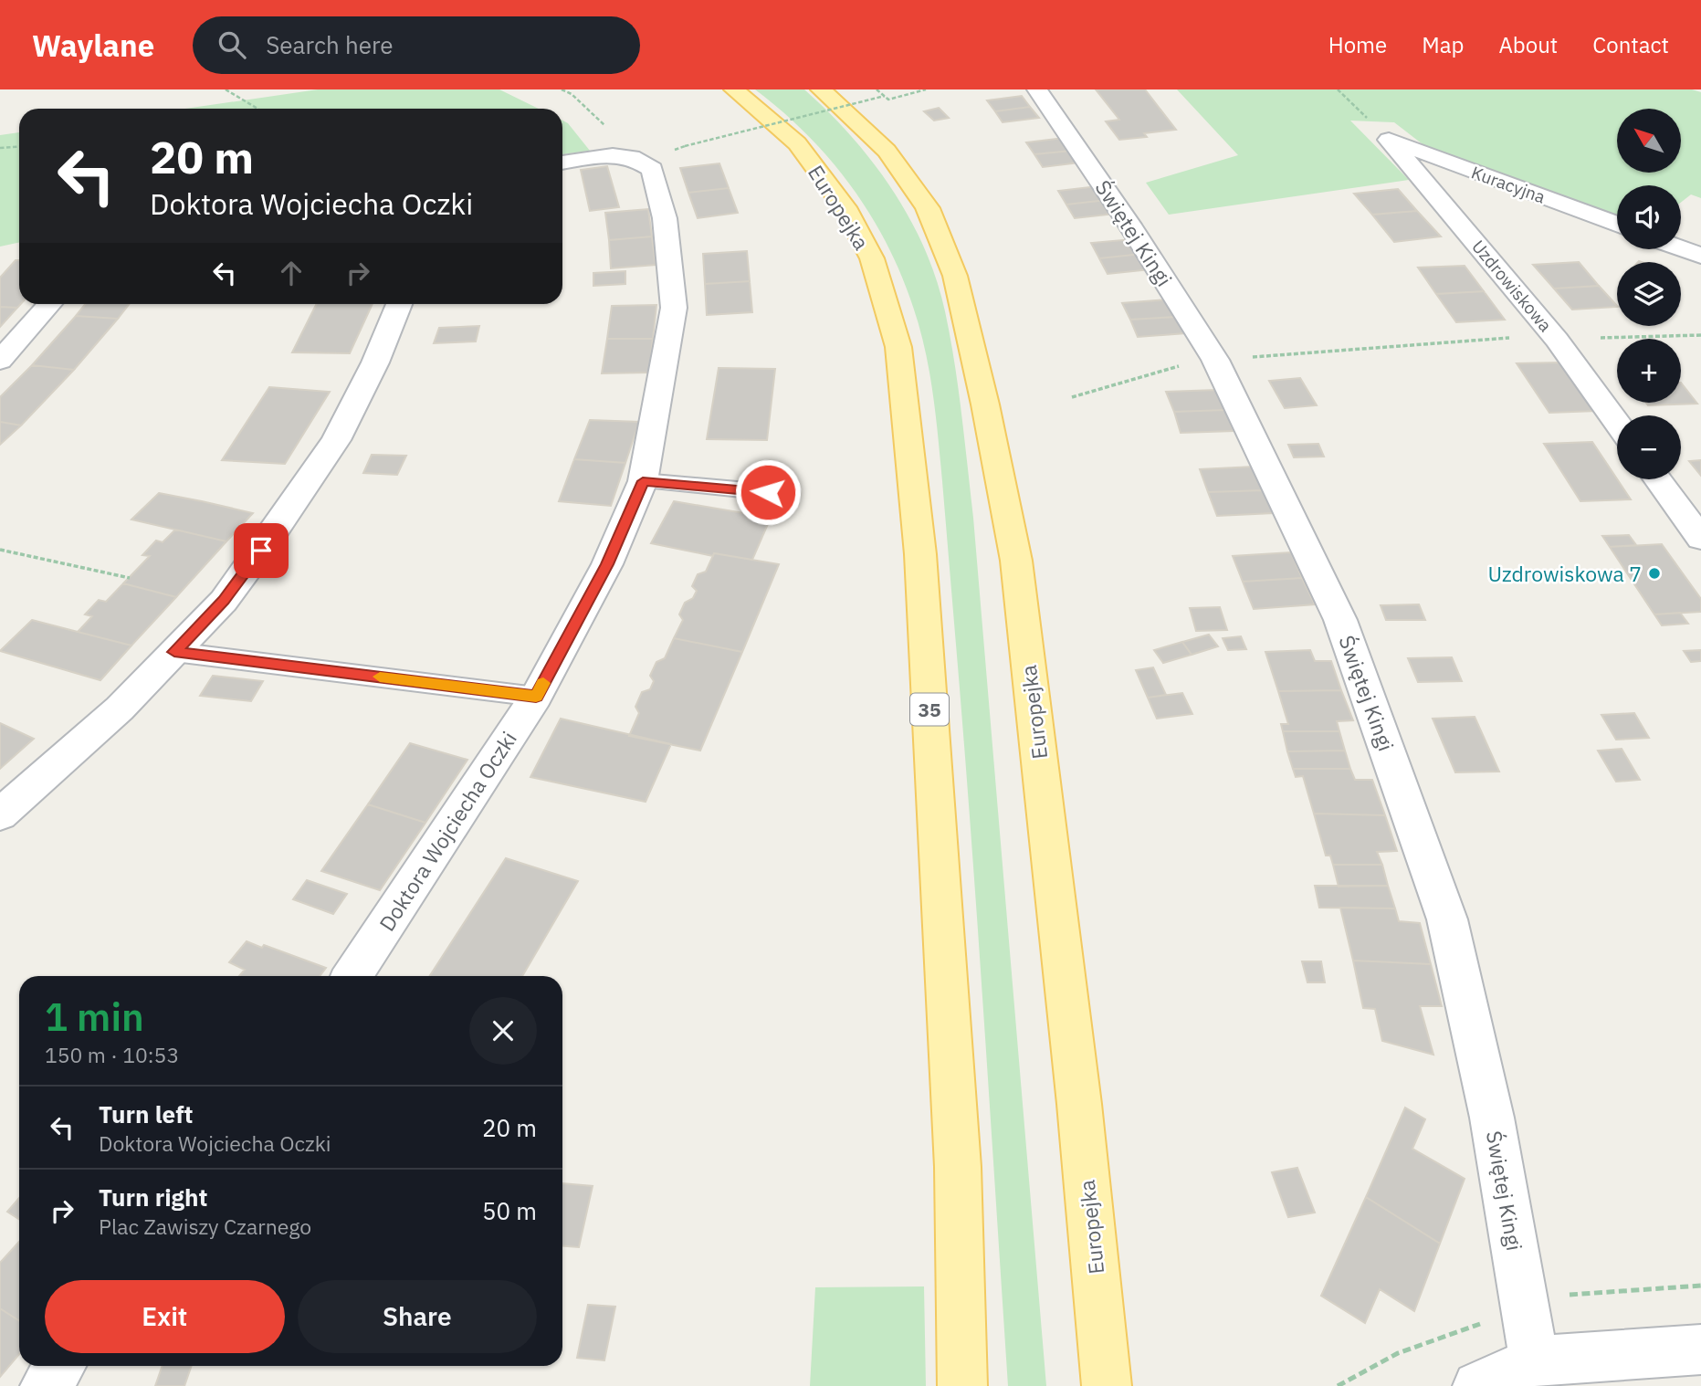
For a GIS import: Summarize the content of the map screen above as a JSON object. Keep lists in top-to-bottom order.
{
  "streets": {
    "main road": ["Europejka", "35"],
    "street": [
      "Kuracyjna",
      "Świętej Kingi",
      "Uzdrowiskowa",
      "Doktora Wojciecha Oczki"
    ]
  },
  "crossings": [
    ["Kuracyjna", "Uzdrowiskowa"]
  ],
  "places": ["Uzdrowiskowa 7"],
  "north": "top left",
  "page": {
    "header": "Waylane",
    "search": "Search here",
    "nav": [
      "Home",
      "Map",
      "About",
      "Contact"
    ],
    "map_buttons": ["+", "−"],
    "turn": ["20 m", "Doktora Wojciecha Oczki"],
    "heading": ["1 min", "150 m · 10:53"],
    "list": [
      {
        "name": "Turn left",
        "note": "Doktora Wojciecha Oczki",
        "value": "20 m"
      },
      {
        "name": "Turn right",
        "note": "Plac Zawiszy Czarnego",
        "value": "50 m"
      }
    ],
    "buttons": ["Exit", "Share"]
  }
}
